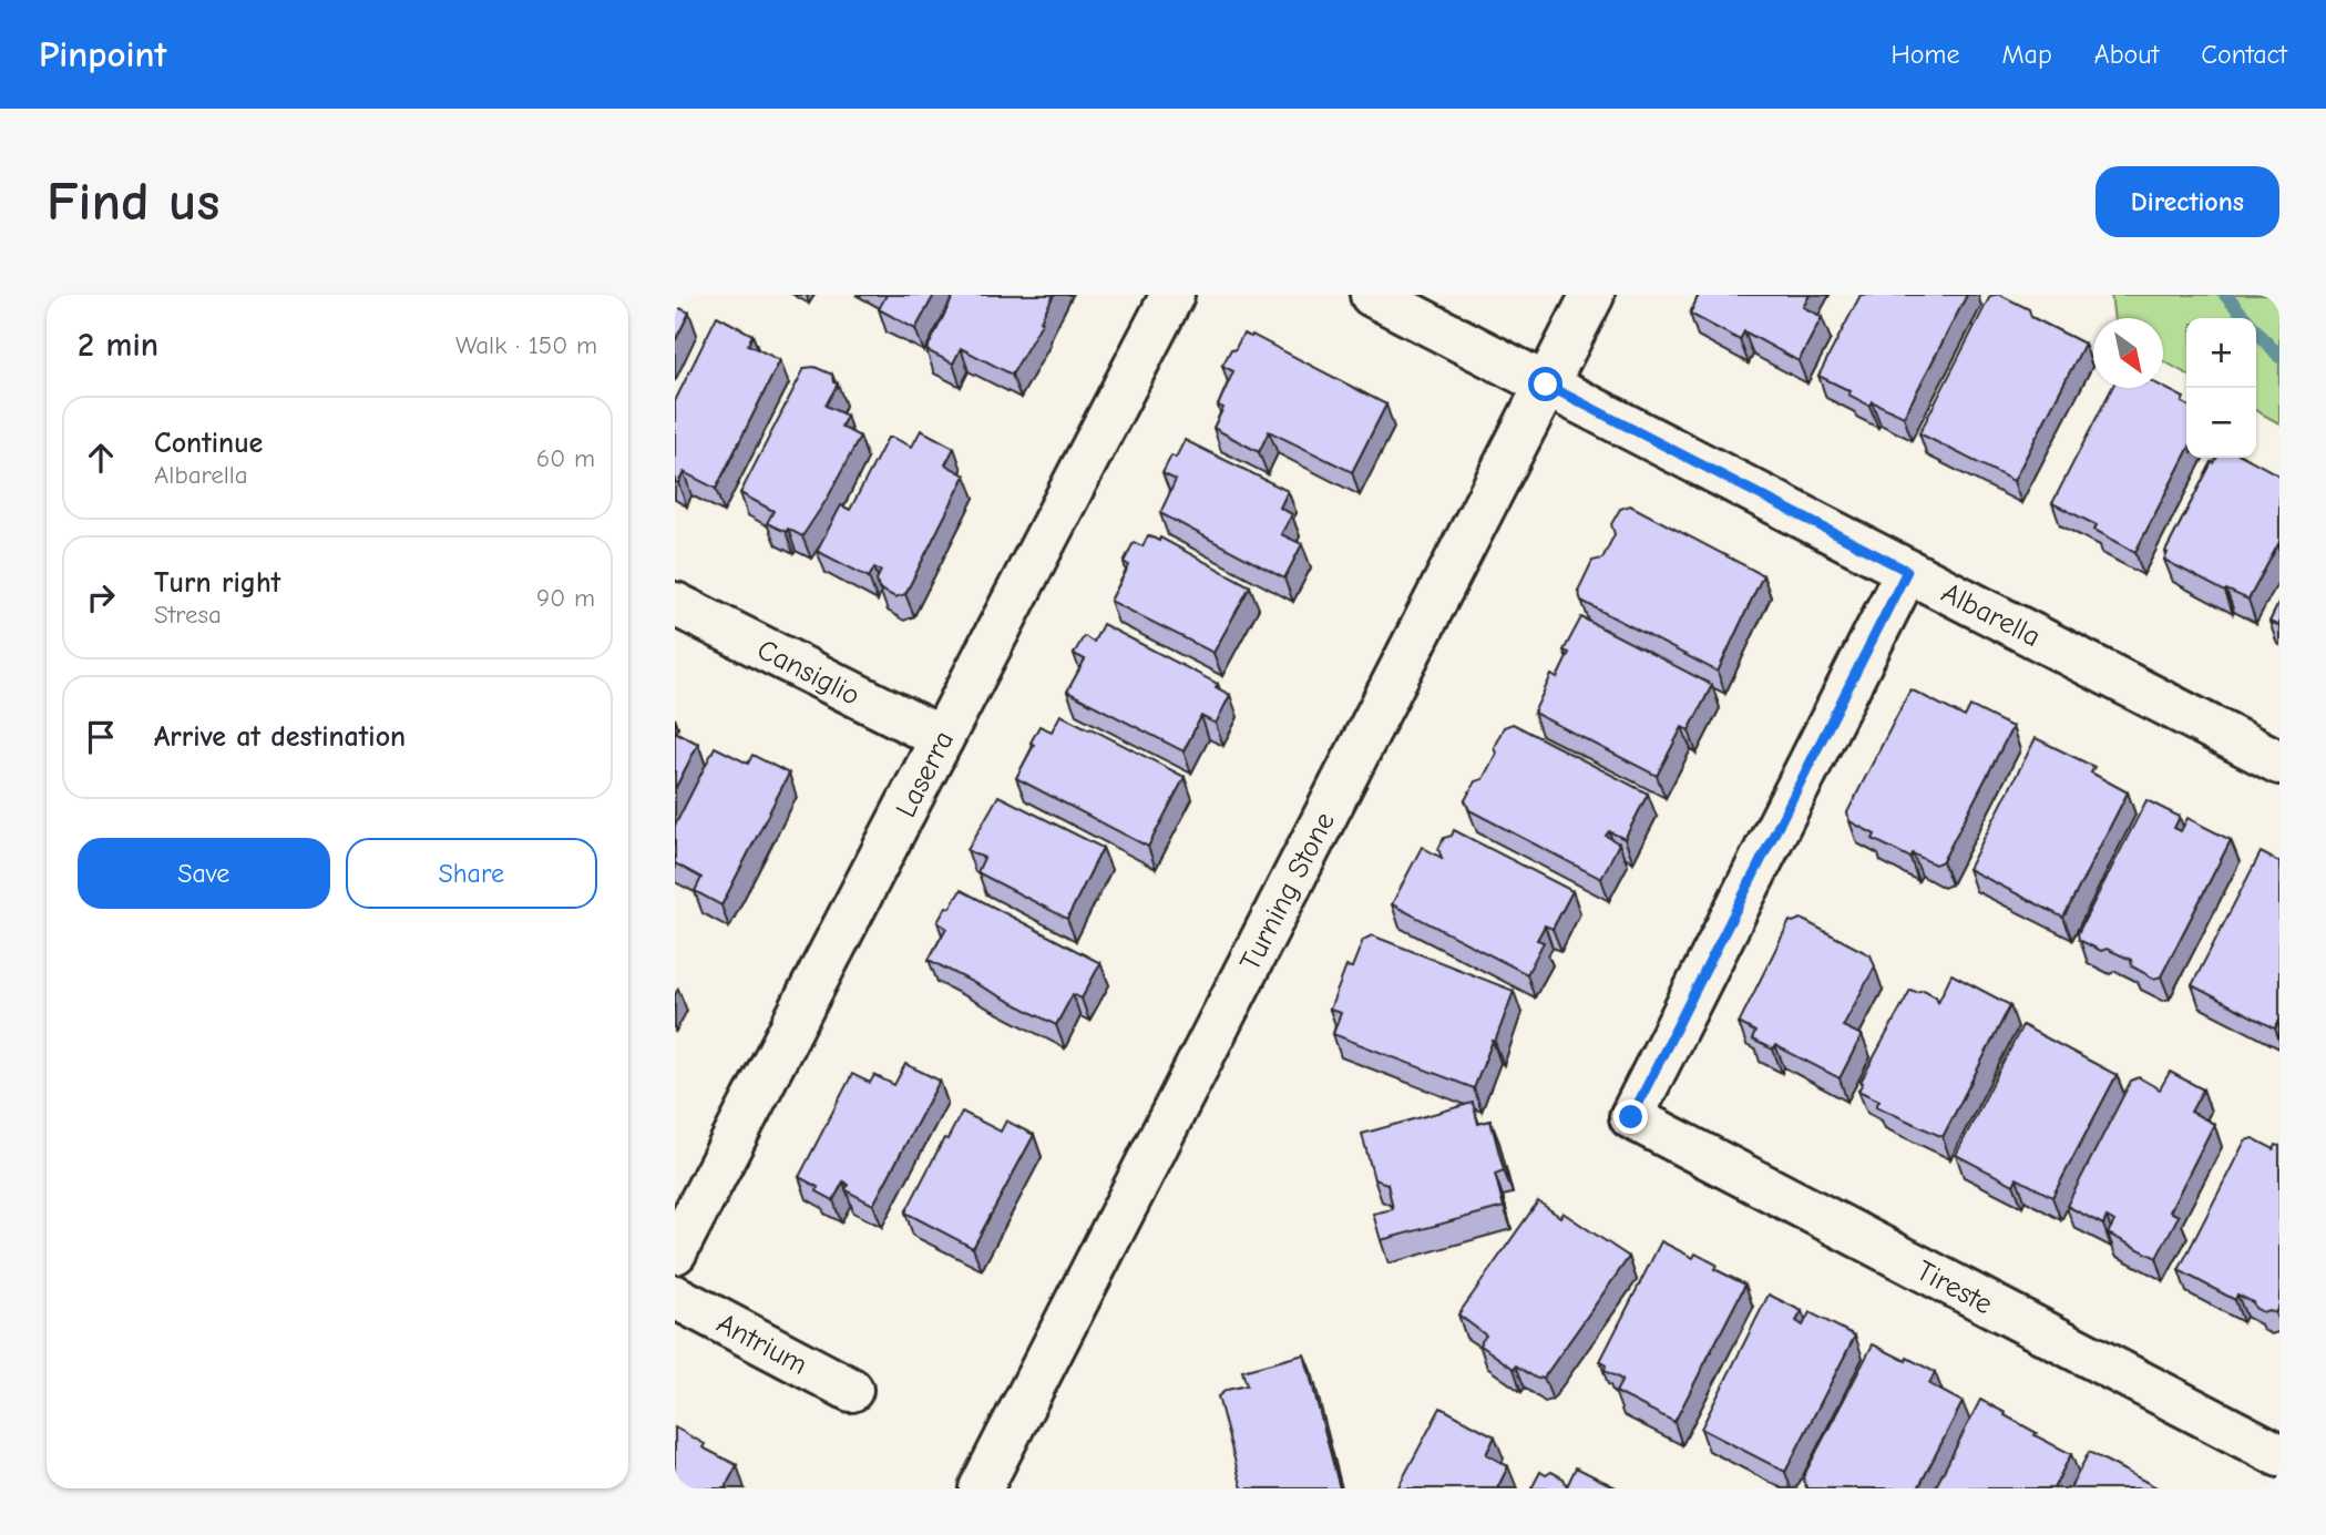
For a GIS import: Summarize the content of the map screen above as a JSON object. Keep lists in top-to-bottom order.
{
  "streets": {
    "street": [
      "Albarella",
      "Cansiglio",
      "Laserra",
      "Turning Stone",
      "Tireste",
      "Antrium"
    ]
  },
  "crossings": [
    ["Albarella", "Turning Stone"],
    ["Albarella", "Tireste"],
    ["Cansiglio", "Laserra"]
  ],
  "north": "bottom right",
  "page": {
    "header": "Pinpoint",
    "nav": [
      "Home",
      "Map",
      "About",
      "Contact"
    ],
    "buttons": [
      "Directions",
      ["Save", "Share"]
    ],
    "title": "Find us",
    "heading": ["2 min", "Walk · 150 m"],
    "map_buttons": ["+", "−"],
    "list": [
      ["Continue", "Albarella", "60 m"],
      ["Turn right", "Stresa", "90 m"],
      "Arrive at destination"
    ]
  }
}
